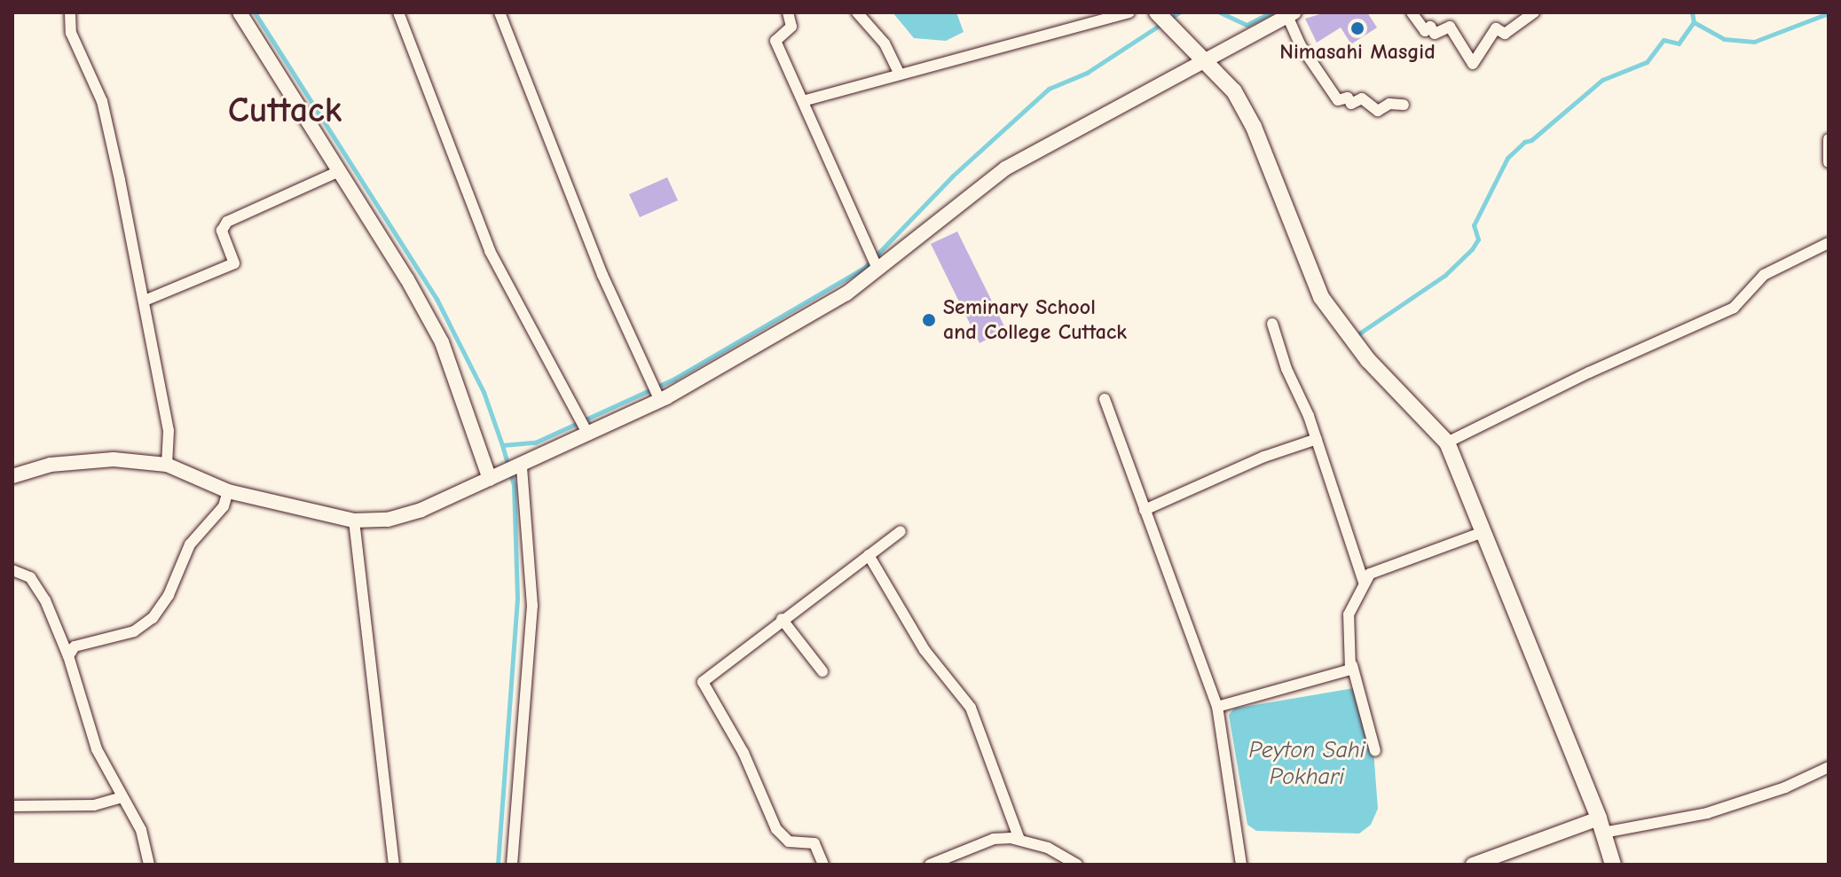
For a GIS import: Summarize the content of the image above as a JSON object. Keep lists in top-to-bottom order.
{
  "districts": ["Cuttack"],
  "water": ["Peyton Sahi Pokhari"],
  "places": ["Nimasahi Masgid", "Seminary School and College Cuttack"]
}
